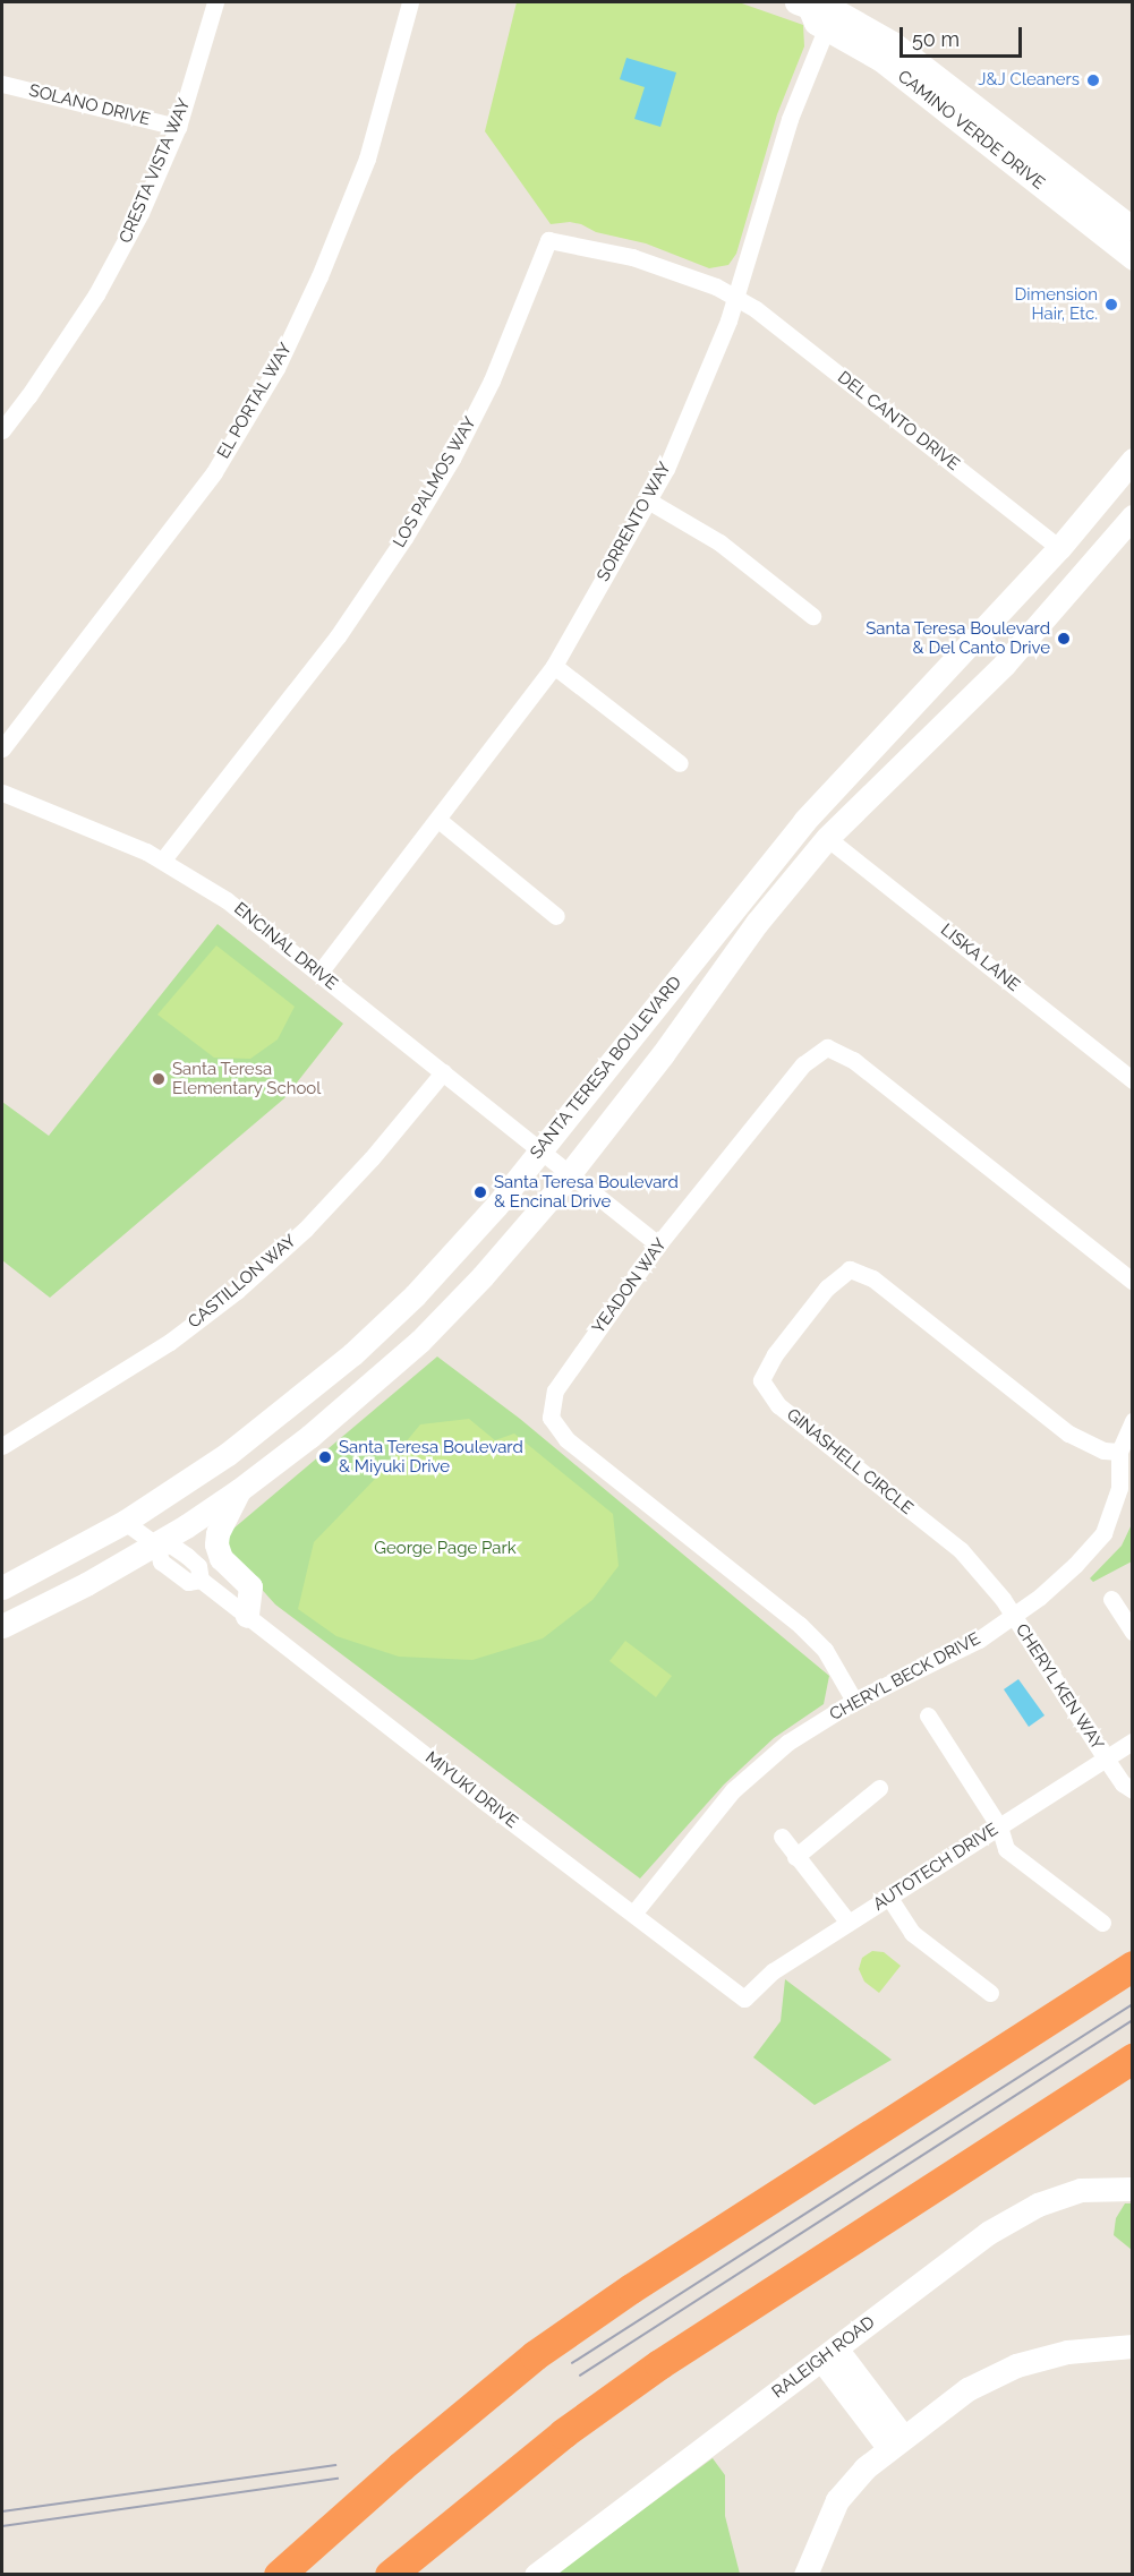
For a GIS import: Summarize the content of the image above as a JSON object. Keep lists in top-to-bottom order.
{
  "streets": {
    "main road": ["CAMINO VERDE DRIVE", "SANTA TERESA BOULEVARD", "RALEIGH ROAD"],
    "street": [
      "SOLANO DRIVE",
      "CRESTA VISTA WAY",
      "EL PORTAL WAY",
      "DEL CANTO DRIVE",
      "LOS PALMOS WAY",
      "SORRENTO WAY",
      "ENCINAL DRIVE",
      "LISKA LANE",
      "CASTILLON WAY",
      "YEADON WAY",
      "GINASHELL CIRCLE",
      "CHERYL BECK DRIVE",
      "CHERYL KEN WAY",
      "MIYUKI DRIVE",
      "AUTOTECH DRIVE"
    ]
  },
  "crossings": [
    ["SOLANO DRIVE", "CRESTA VISTA WAY"],
    ["CAMINO VERDE DRIVE", "SORRENTO WAY"],
    ["DEL CANTO DRIVE", "LOS PALMOS WAY"],
    ["DEL CANTO DRIVE", "SORRENTO WAY"],
    ["DEL CANTO DRIVE", "SANTA TERESA BOULEVARD"],
    ["LOS PALMOS WAY", "SORRENTO WAY"],
    ["LOS PALMOS WAY", "ENCINAL DRIVE"],
    ["SORRENTO WAY", "ENCINAL DRIVE"],
    ["ENCINAL DRIVE", "SANTA TERESA BOULEVARD"],
    ["ENCINAL DRIVE", "CASTILLON WAY"],
    ["ENCINAL DRIVE", "YEADON WAY"],
    ["LISKA LANE", "SANTA TERESA BOULEVARD"],
    ["SANTA TERESA BOULEVARD", "MIYUKI DRIVE"],
    ["YEADON WAY", "CHERYL BECK DRIVE"],
    ["GINASHELL CIRCLE", "CHERYL BECK DRIVE"],
    ["GINASHELL CIRCLE", "CHERYL KEN WAY"],
    ["CHERYL BECK DRIVE", "CHERYL KEN WAY"],
    ["CHERYL BECK DRIVE", "MIYUKI DRIVE"],
    ["CHERYL KEN WAY", "AUTOTECH DRIVE"],
    ["MIYUKI DRIVE", "AUTOTECH DRIVE"]
  ],
  "parks": ["George Page Park"],
  "places": [
    "J&J Cleaners",
    "Dimension Hair, Etc.",
    "Santa Teresa Boulevard & Del Canto Drive",
    "Santa Teresa Elementary School",
    "Santa Teresa Boulevard & Encinal Drive",
    "Santa Teresa Boulevard & Miyuki Drive"
  ],
  "scale_bar": "50 m"
}
